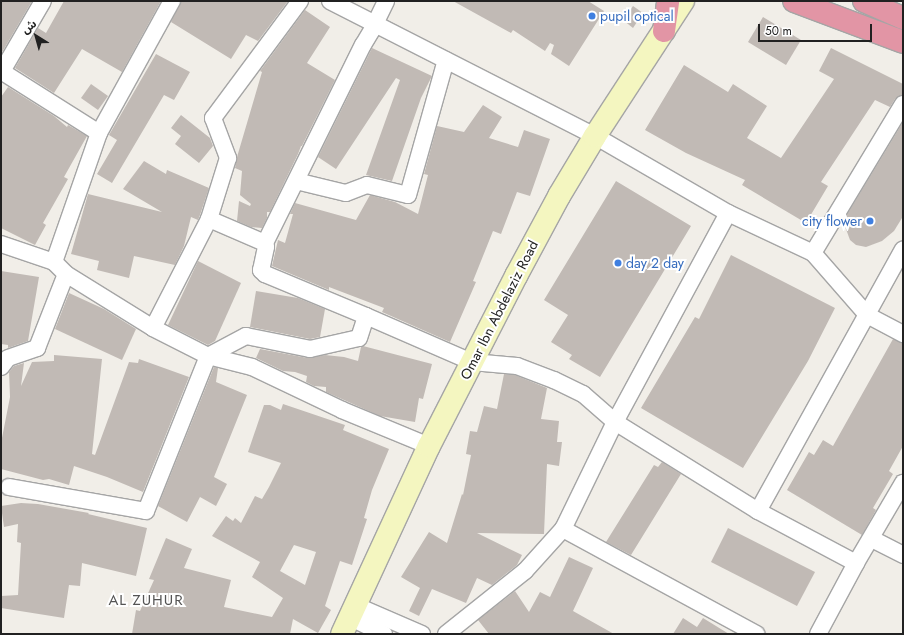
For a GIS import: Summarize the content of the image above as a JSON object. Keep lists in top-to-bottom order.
{
  "streets": {
    "main road": ["Omar Ibn Abdelaziz Road"]
  },
  "districts": ["AL ZUHUR"],
  "places": ["pupil optical", "city flower", "day 2 day"],
  "scale_bar": "50 m",
  "north": "top left"
}
